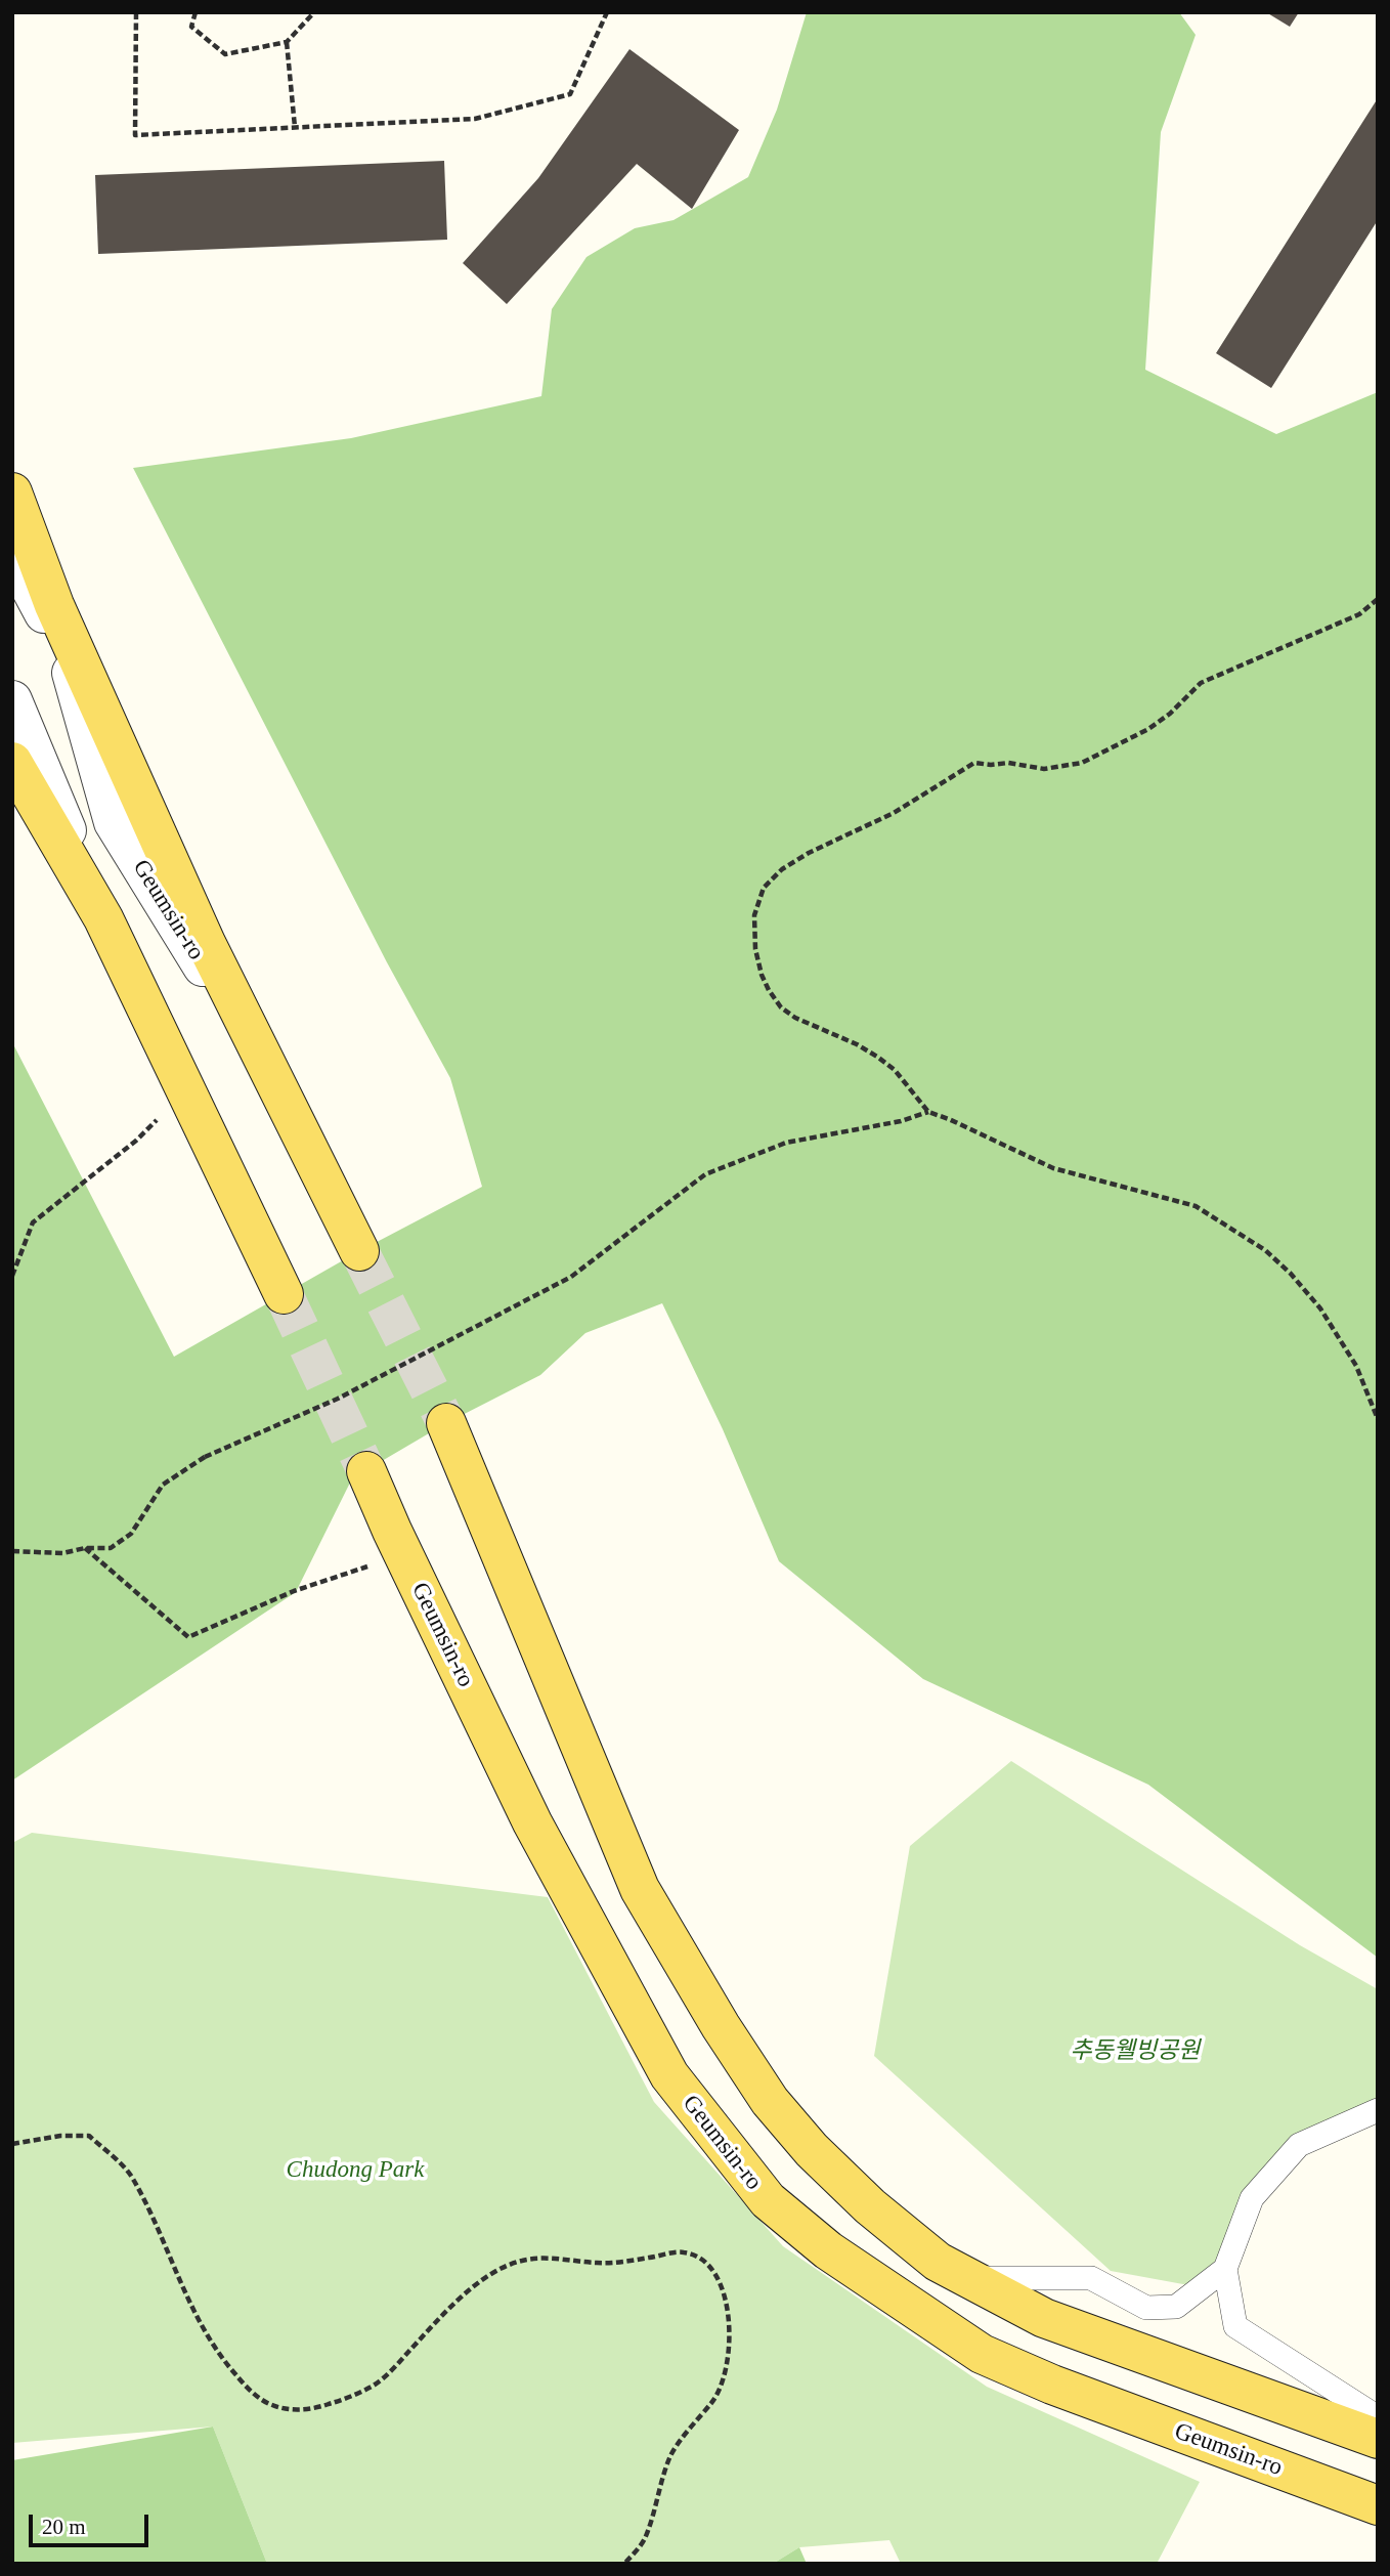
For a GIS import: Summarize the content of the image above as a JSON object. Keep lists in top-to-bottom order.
{
  "streets": {
    "main road": ["Geumsin-ro"]
  },
  "parks": ["추동웰빙공원", "Chudong Park"],
  "scale_bar": "20 m"
}
